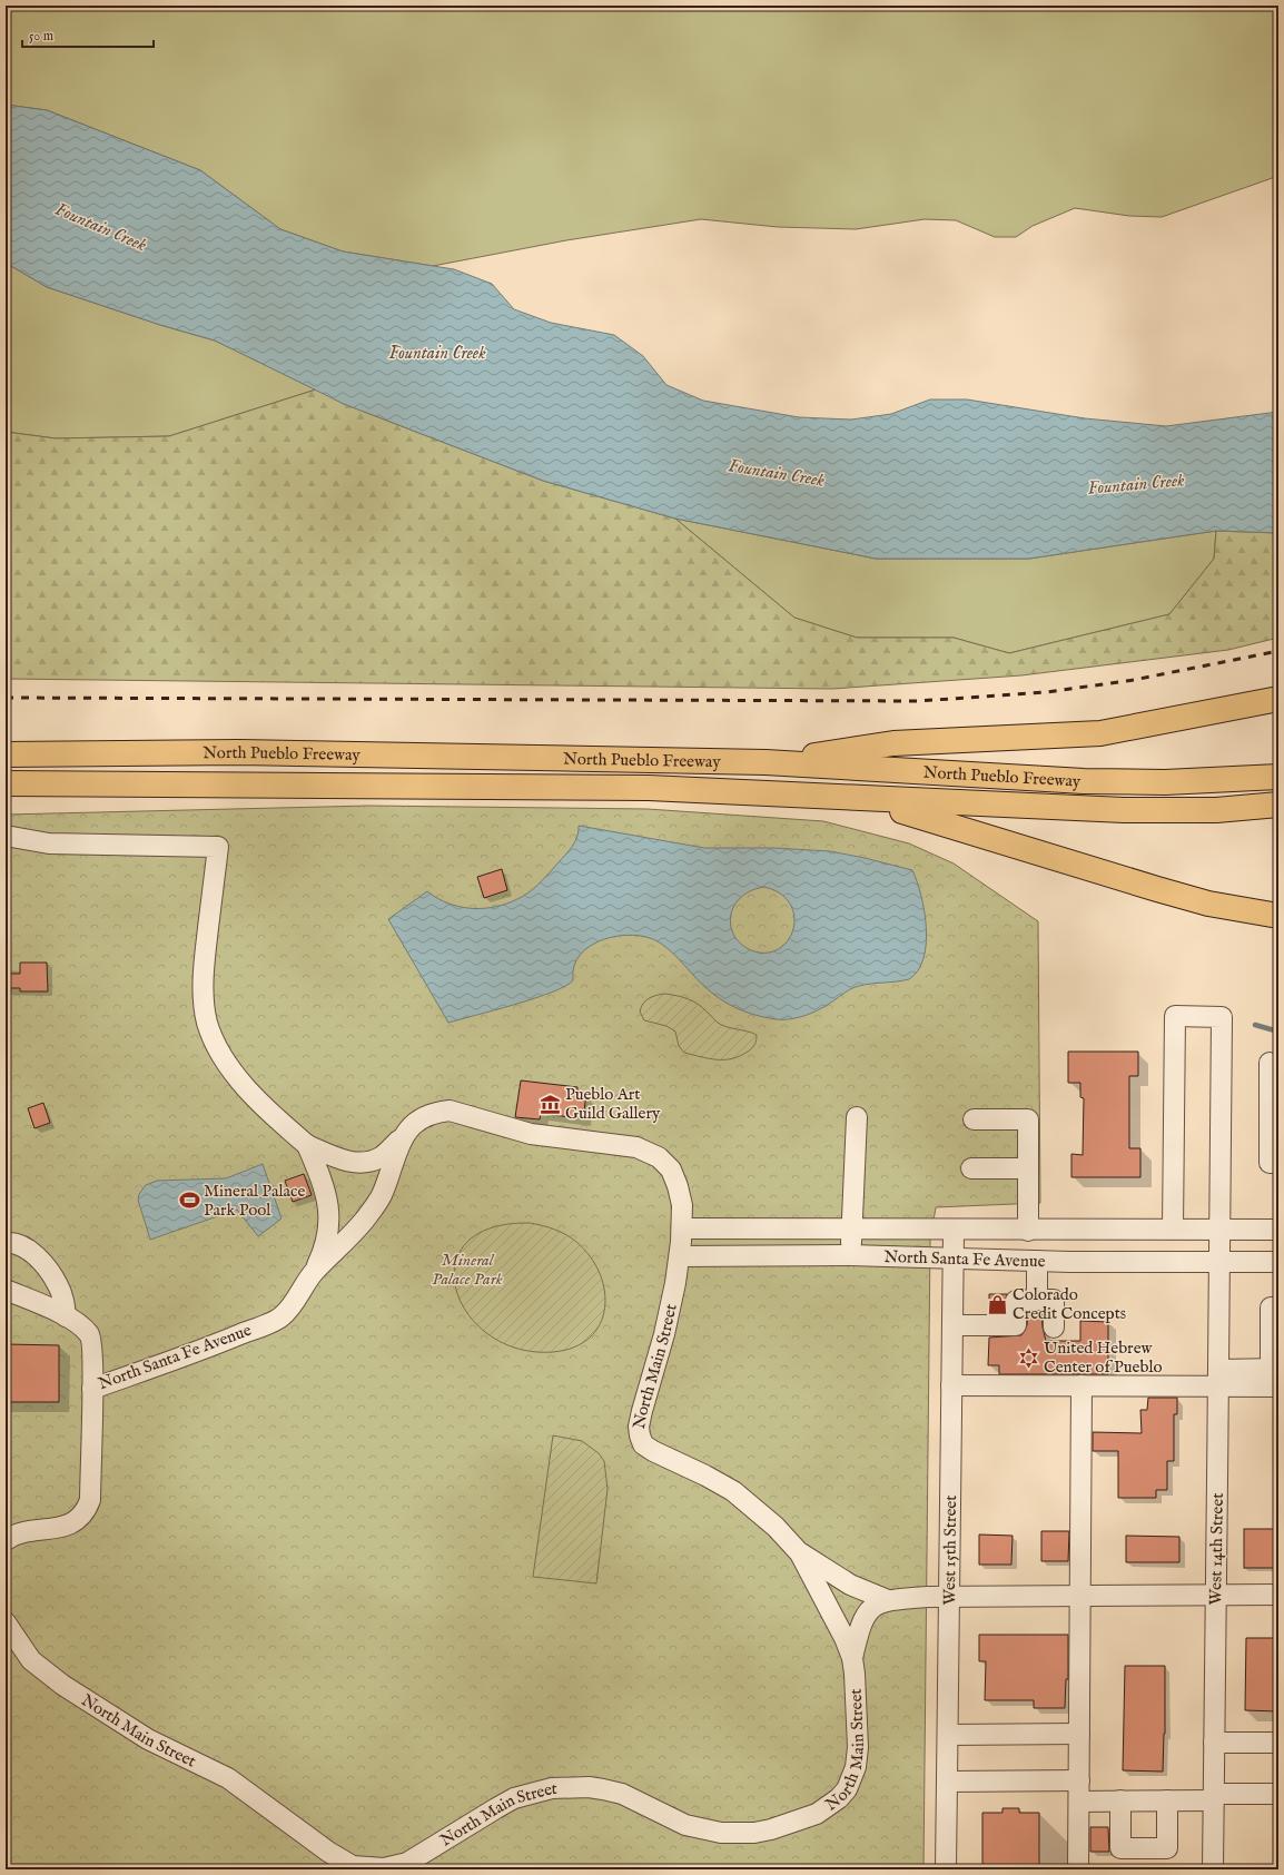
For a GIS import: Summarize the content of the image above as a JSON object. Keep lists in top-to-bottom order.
{
  "streets": {
    "highway": ["North Pueblo Freeway"],
    "street": [
      "North Santa Fe Avenue",
      "North Main Street",
      "West 14th Street",
      "West 15th Street"
    ]
  },
  "crossings": [
    ["North Santa Fe Avenue", "North Main Street"],
    ["North Santa Fe Avenue", "West 14th Street"],
    ["North Santa Fe Avenue", "West 15th Street"],
    ["North Main Street", "West 14th Street"],
    ["North Main Street", "West 15th Street"]
  ],
  "water": ["Fountain Creek"],
  "parks": ["Mineral Palace Park"],
  "places": {
    "museum": ["Pueblo Art Guild Gallery"],
    "sports": ["Mineral Palace Park Pool"],
    "shop": ["Colorado Credit Concepts"],
    "synagogue": ["United Hebrew Center of Pueblo"]
  },
  "scale_bar": "50 m"
}
